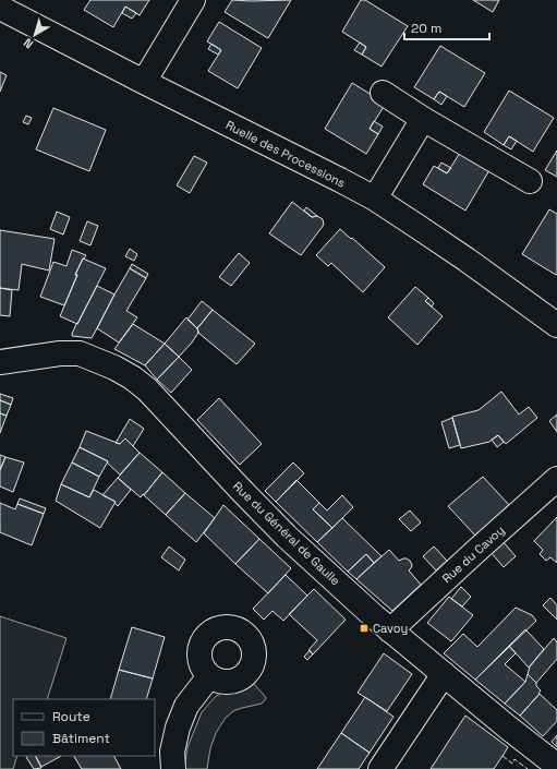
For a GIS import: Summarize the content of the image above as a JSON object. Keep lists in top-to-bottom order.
{
  "streets": {
    "street": ["Ruelle des Processions", "Rue du Général de Gaulle", "Rue du Cavoy"]
  },
  "crossings": [
    ["Rue du Général de Gaulle", "Rue du Cavoy"]
  ],
  "places": {
    "transit": ["Cavoy"]
  },
  "legend": ["Route", "Bâtiment"],
  "scale_bar": "20 m",
  "north": "bottom left"
}
